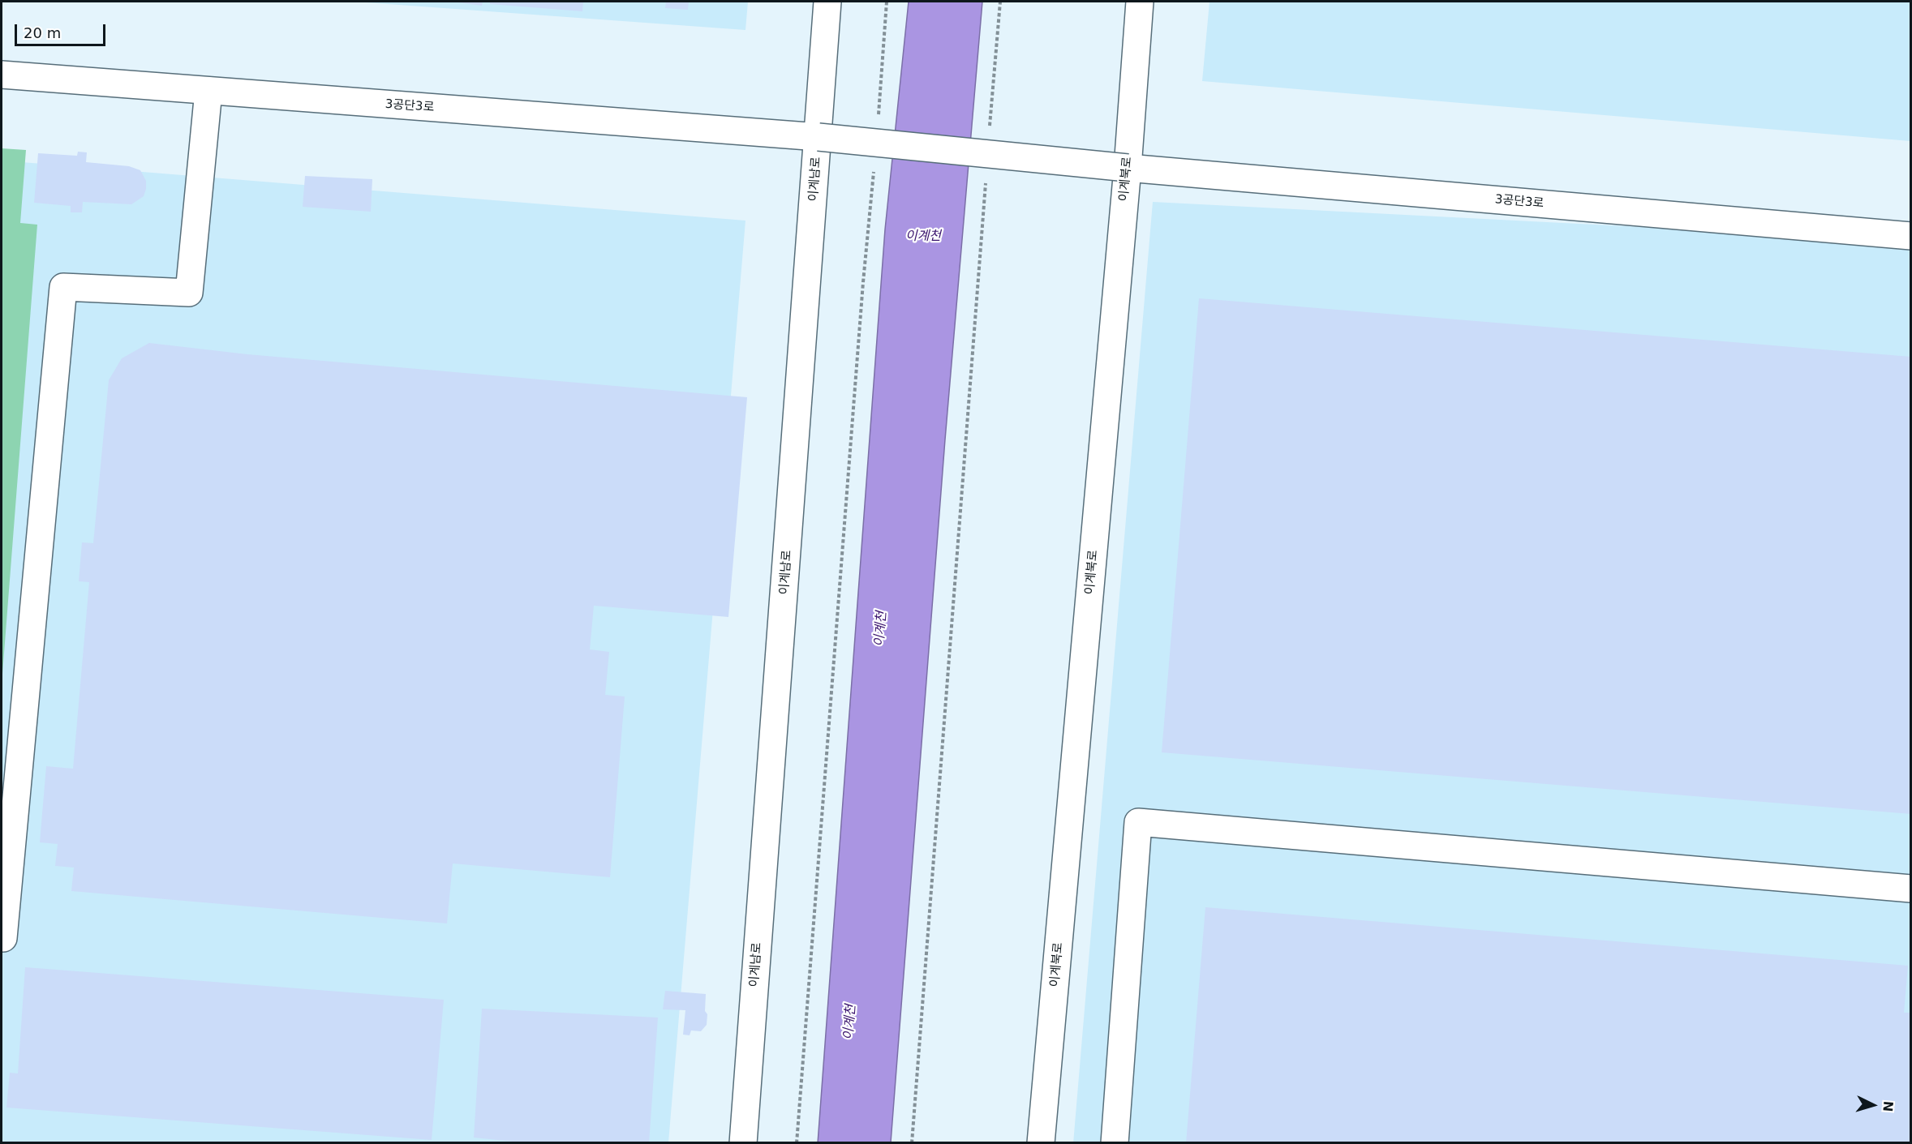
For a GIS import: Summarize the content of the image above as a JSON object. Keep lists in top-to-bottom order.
{
  "streets": {
    "street": ["3공단3로", "이계남로", "이계북로"]
  },
  "crossings": [
    ["3공단3로", "이계남로"],
    ["3공단3로", "이계북로"]
  ],
  "water": ["이계천"],
  "scale_bar": "20 m",
  "north": "right"
}
